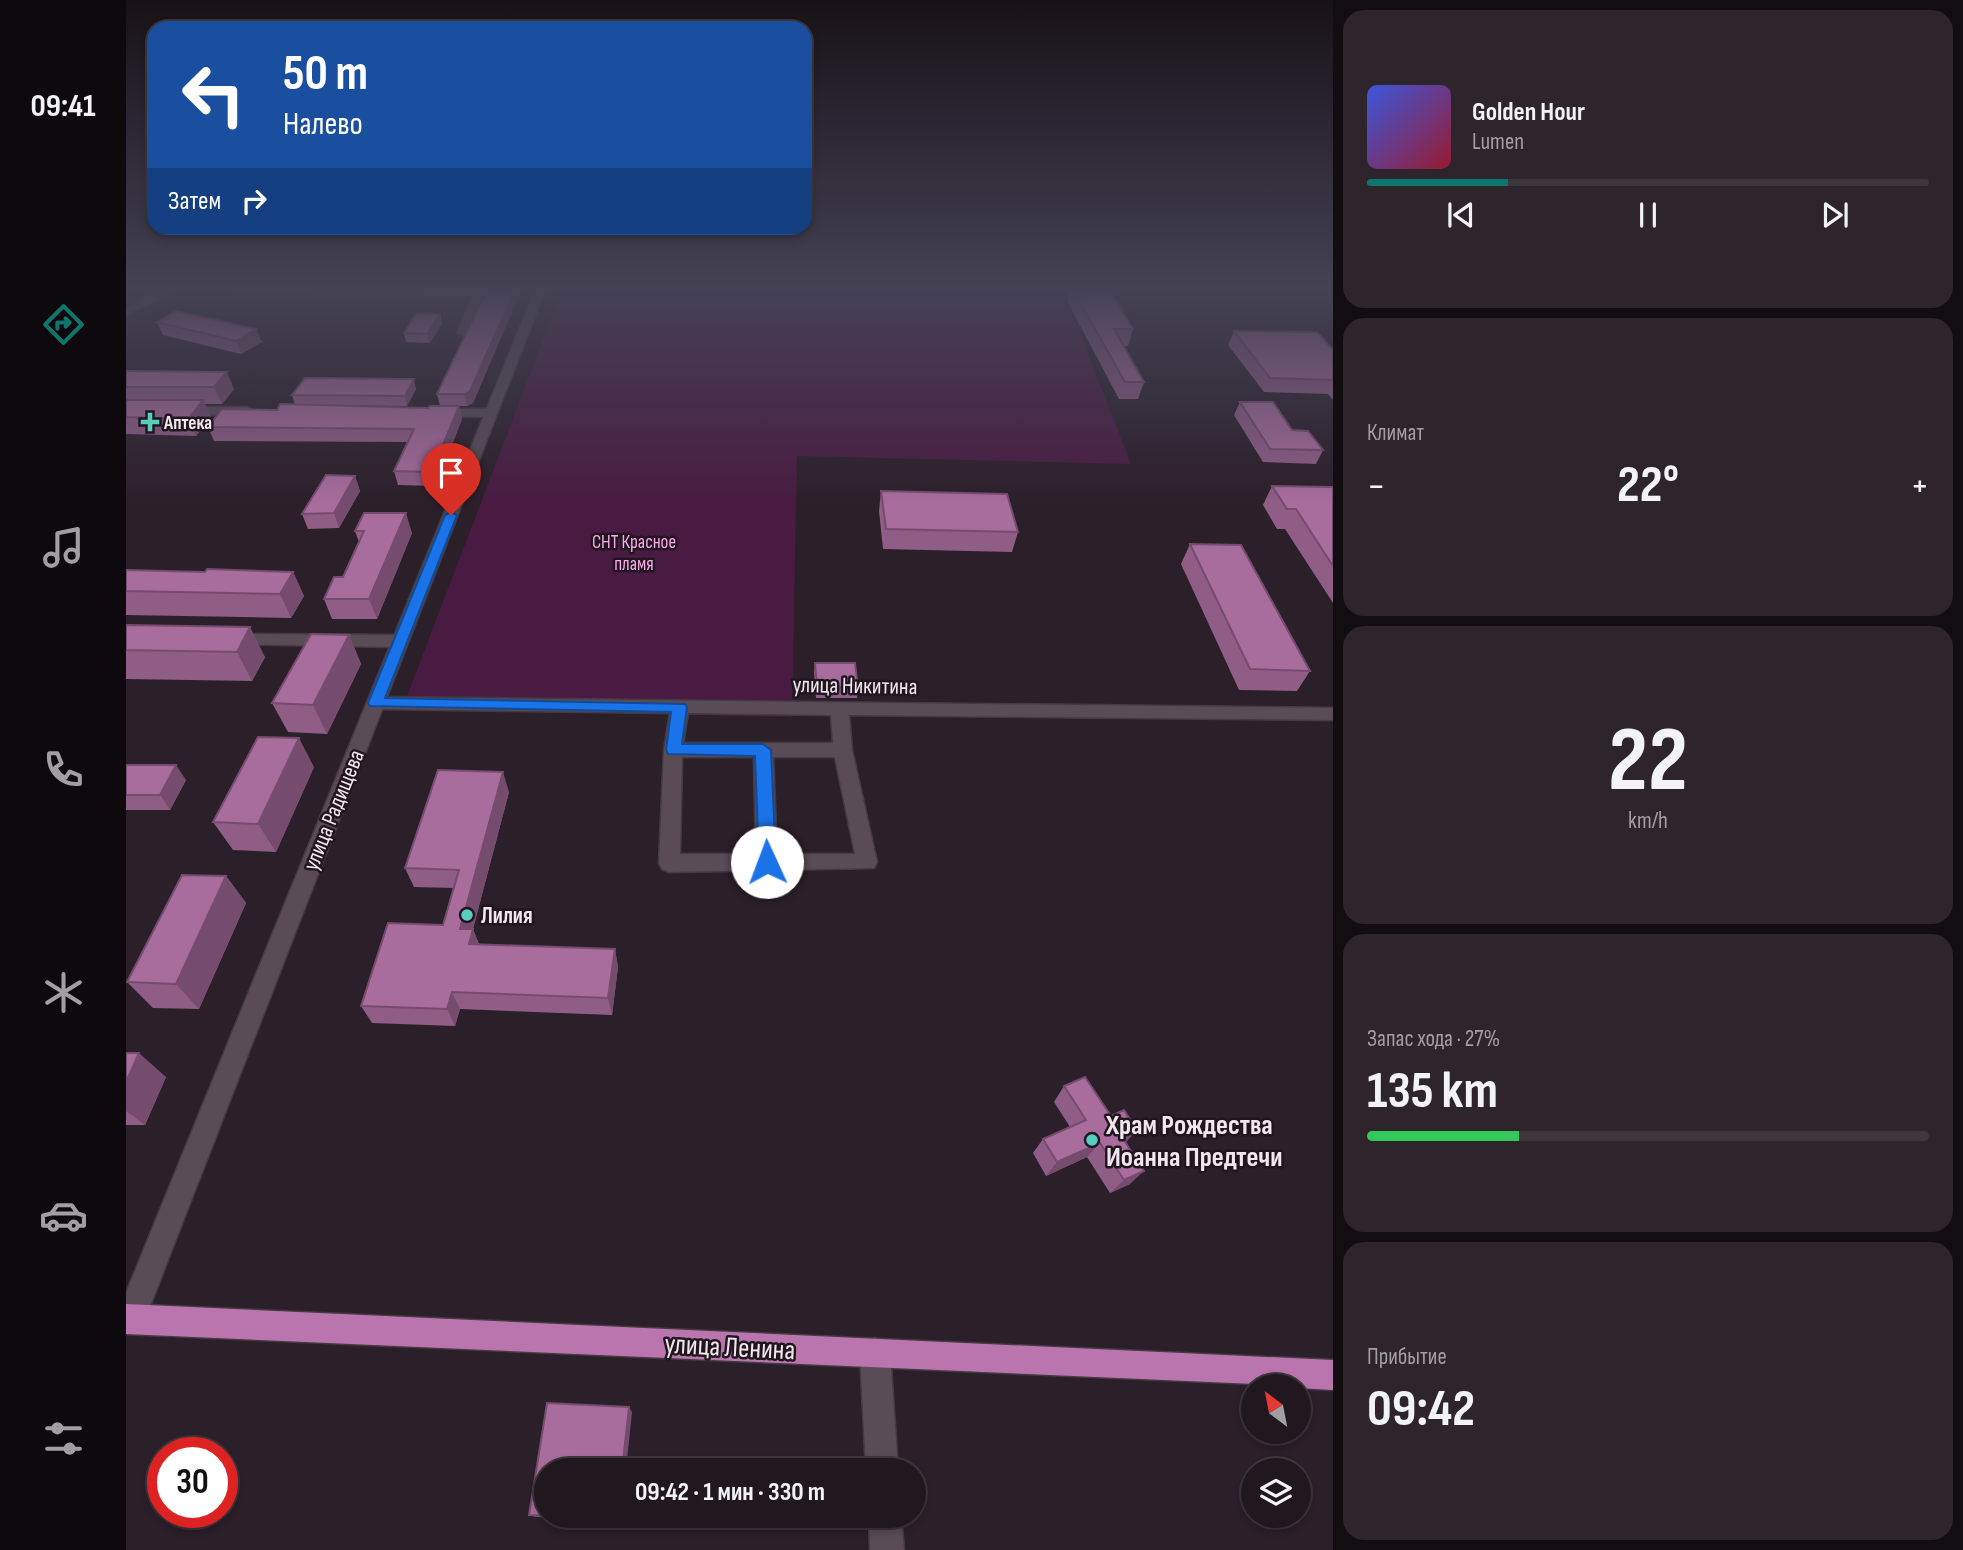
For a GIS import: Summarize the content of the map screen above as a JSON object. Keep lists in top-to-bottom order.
{
  "streets": {
    "main road": ["улица Ленина"],
    "street": ["улица Никитина", "улица Радищева"]
  },
  "crossings": [
    ["улица Никитина", "улица Радищева"],
    ["улица Радищева", "улица Ленина"]
  ],
  "parks": ["СНТ Красное пламя"],
  "places": {
    "health": ["Аптека"],
    "other": ["Лилия", "Храм Рождества Иоанна Предтечи"]
  },
  "north": "top left",
  "page": {
    "tabs": "09:41",
    "turn": ["50 m", "Налево"],
    "song": ["Golden Hour", "Lumen"],
    "then": "Затем",
    "tile": [
      "Климат",
      ["22", "km/h"],
      ["Запас хода · 27%", "135 km"],
      ["Прибытие", "09:42"]
    ],
    "heat": ["−", "22°", "+"],
    "limit": "30",
    "trip": "09:42 · 1 мин · 330 m"
  }
}
